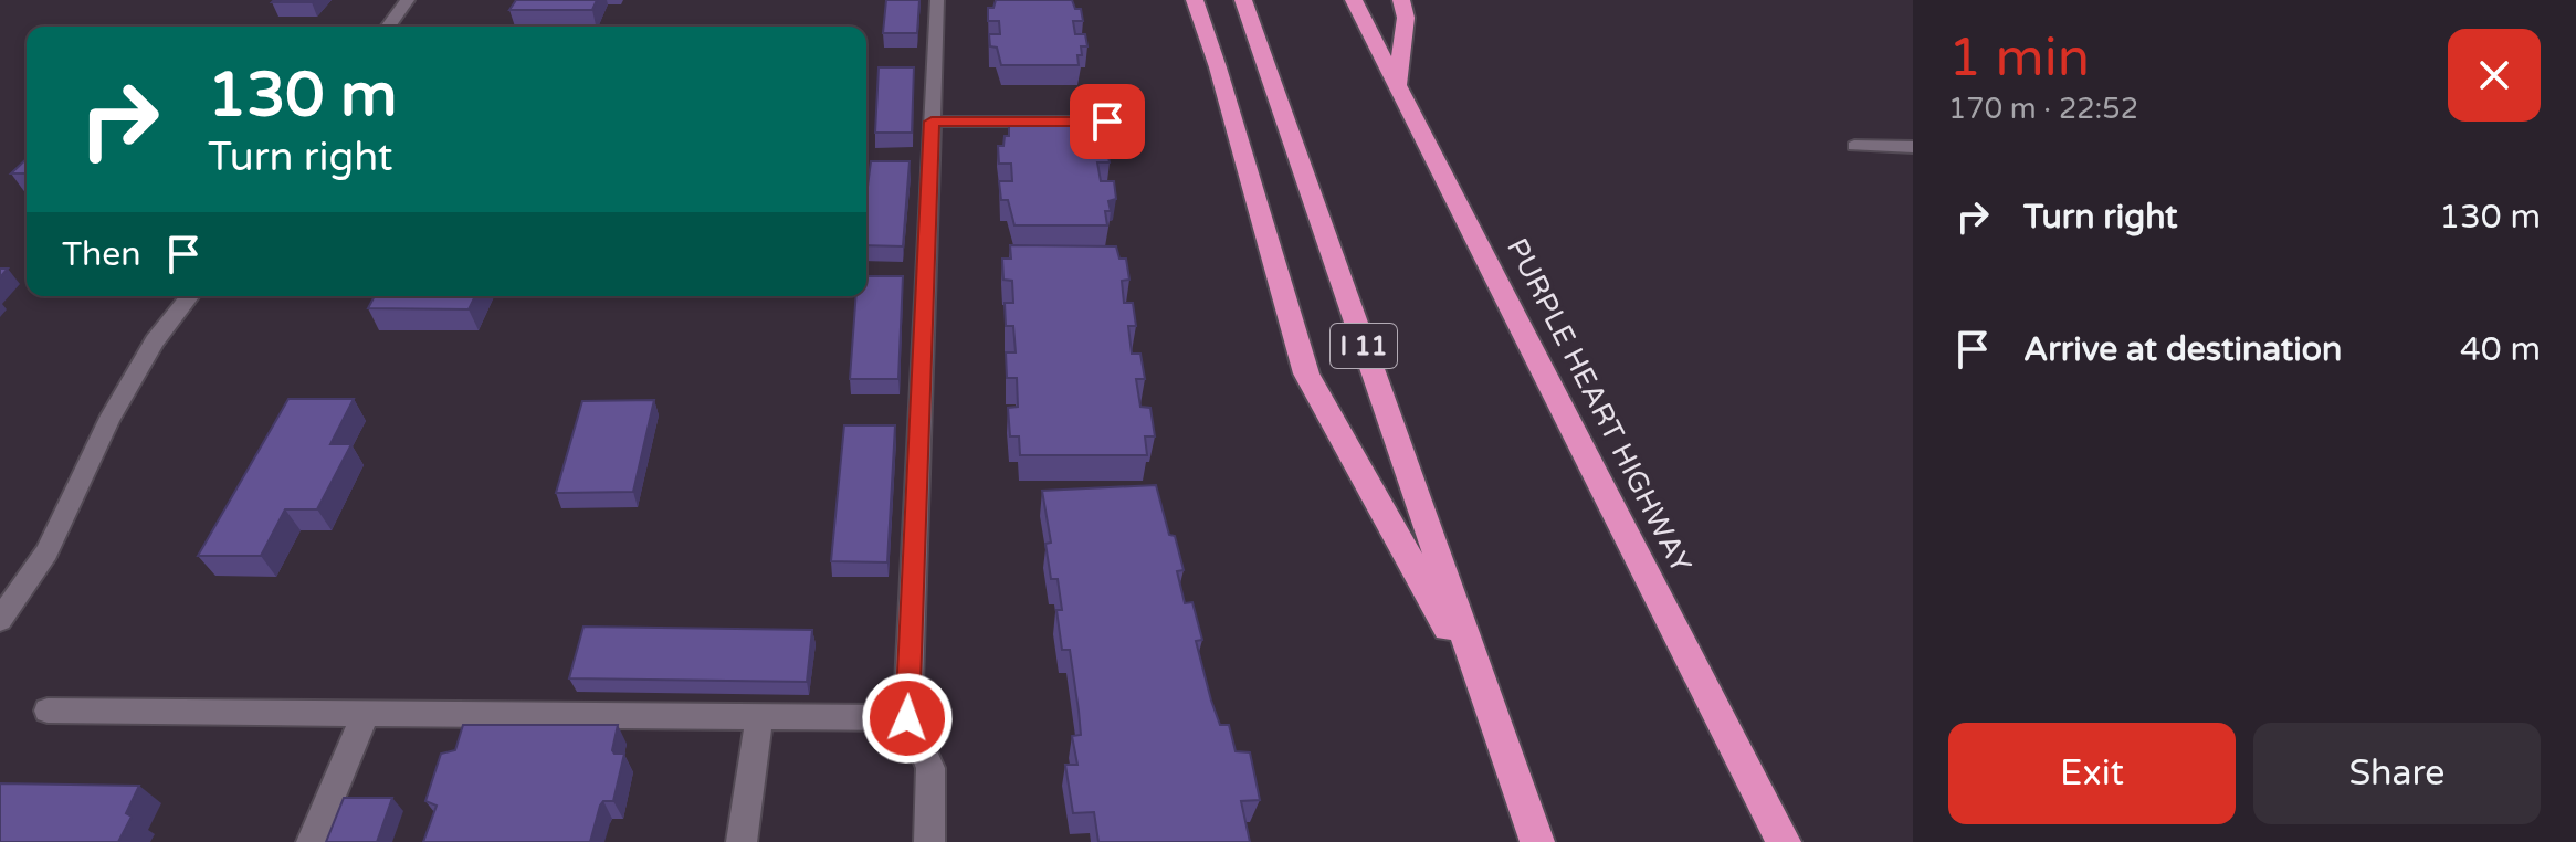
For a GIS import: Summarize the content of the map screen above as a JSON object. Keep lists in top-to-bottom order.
{
  "streets": {
    "highway": ["I 11", "PURPLE HEART HIGHWAY"]
  },
  "page": {
    "heading": ["1 min", "170 m · 22:52"],
    "turn": ["130 m", "Turn right"],
    "list": [
      {
        "name": "Turn right",
        "value": "130 m"
      },
      {
        "name": "Arrive at destination",
        "value": "40 m"
      }
    ],
    "then": "Then",
    "buttons": ["Exit", "Share"]
  }
}
